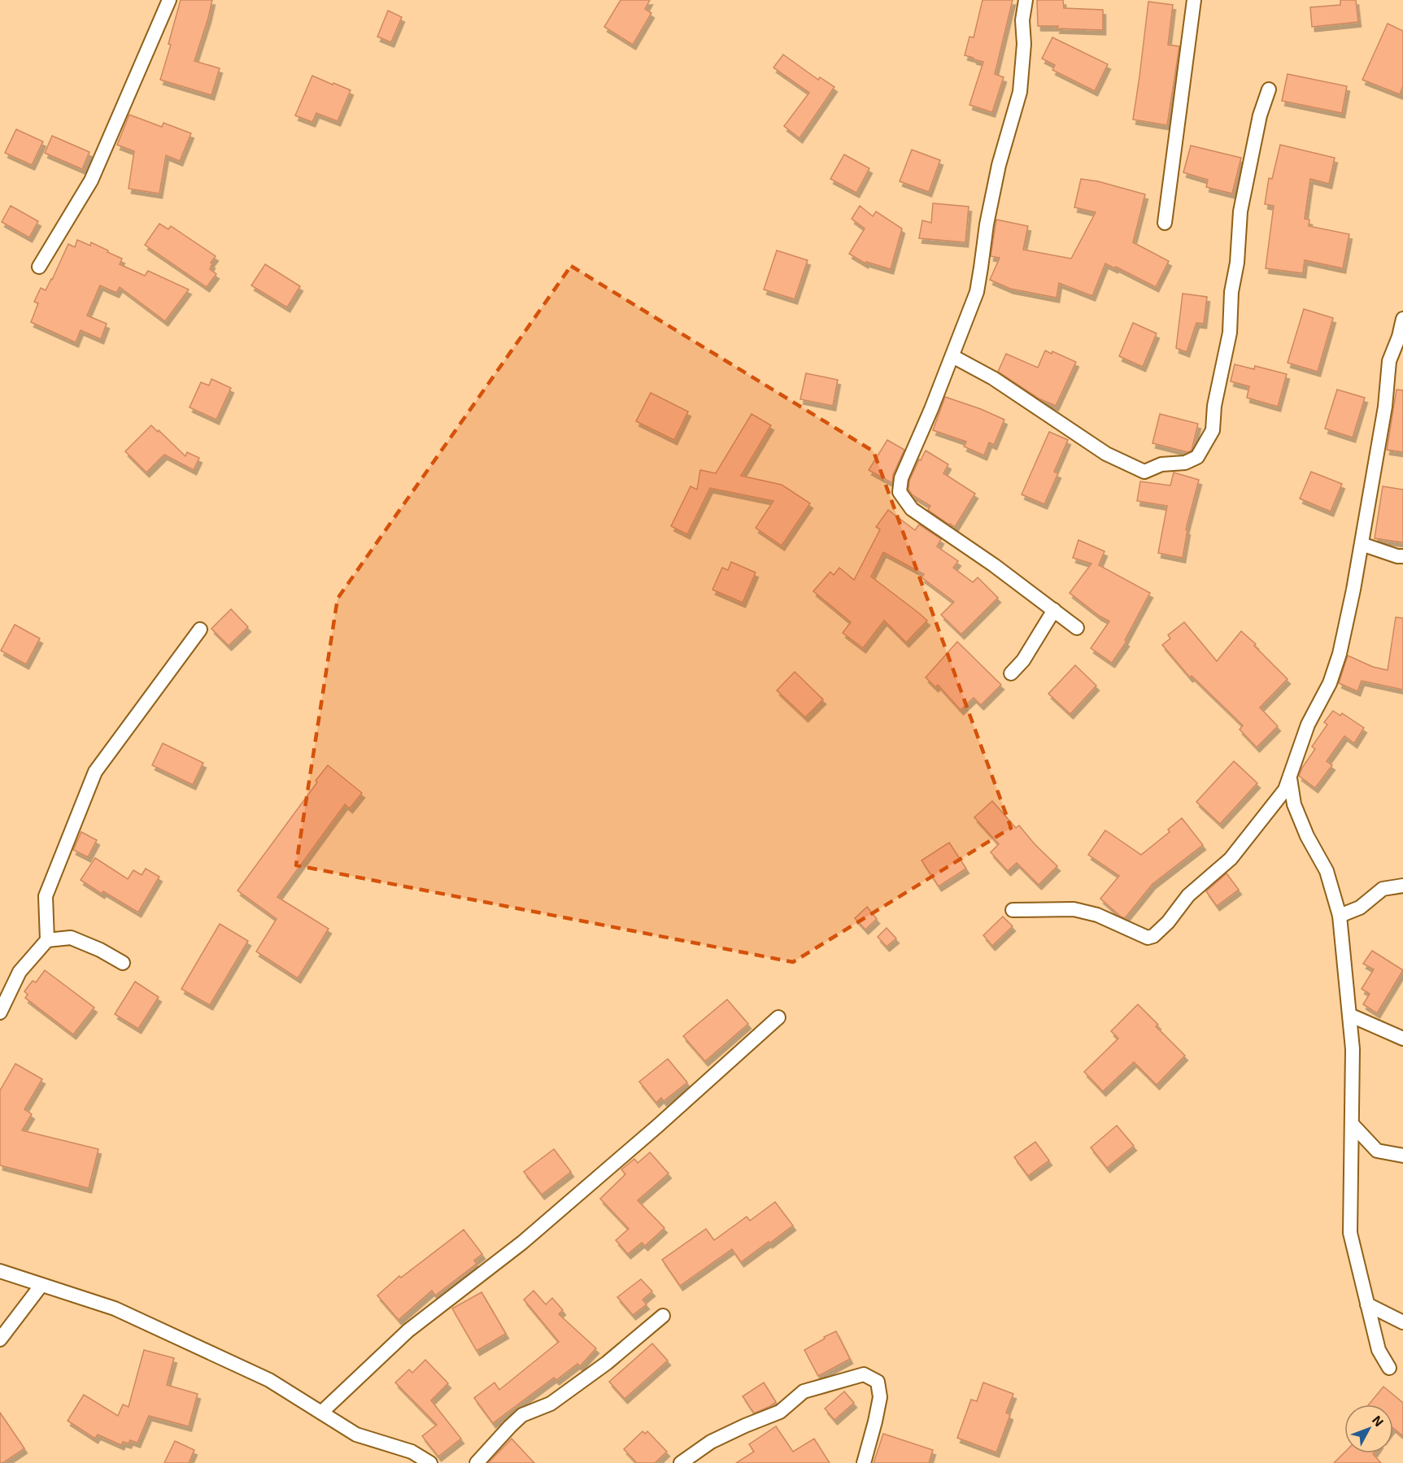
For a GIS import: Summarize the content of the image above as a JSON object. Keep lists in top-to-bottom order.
{
  "north": "top right"
}
